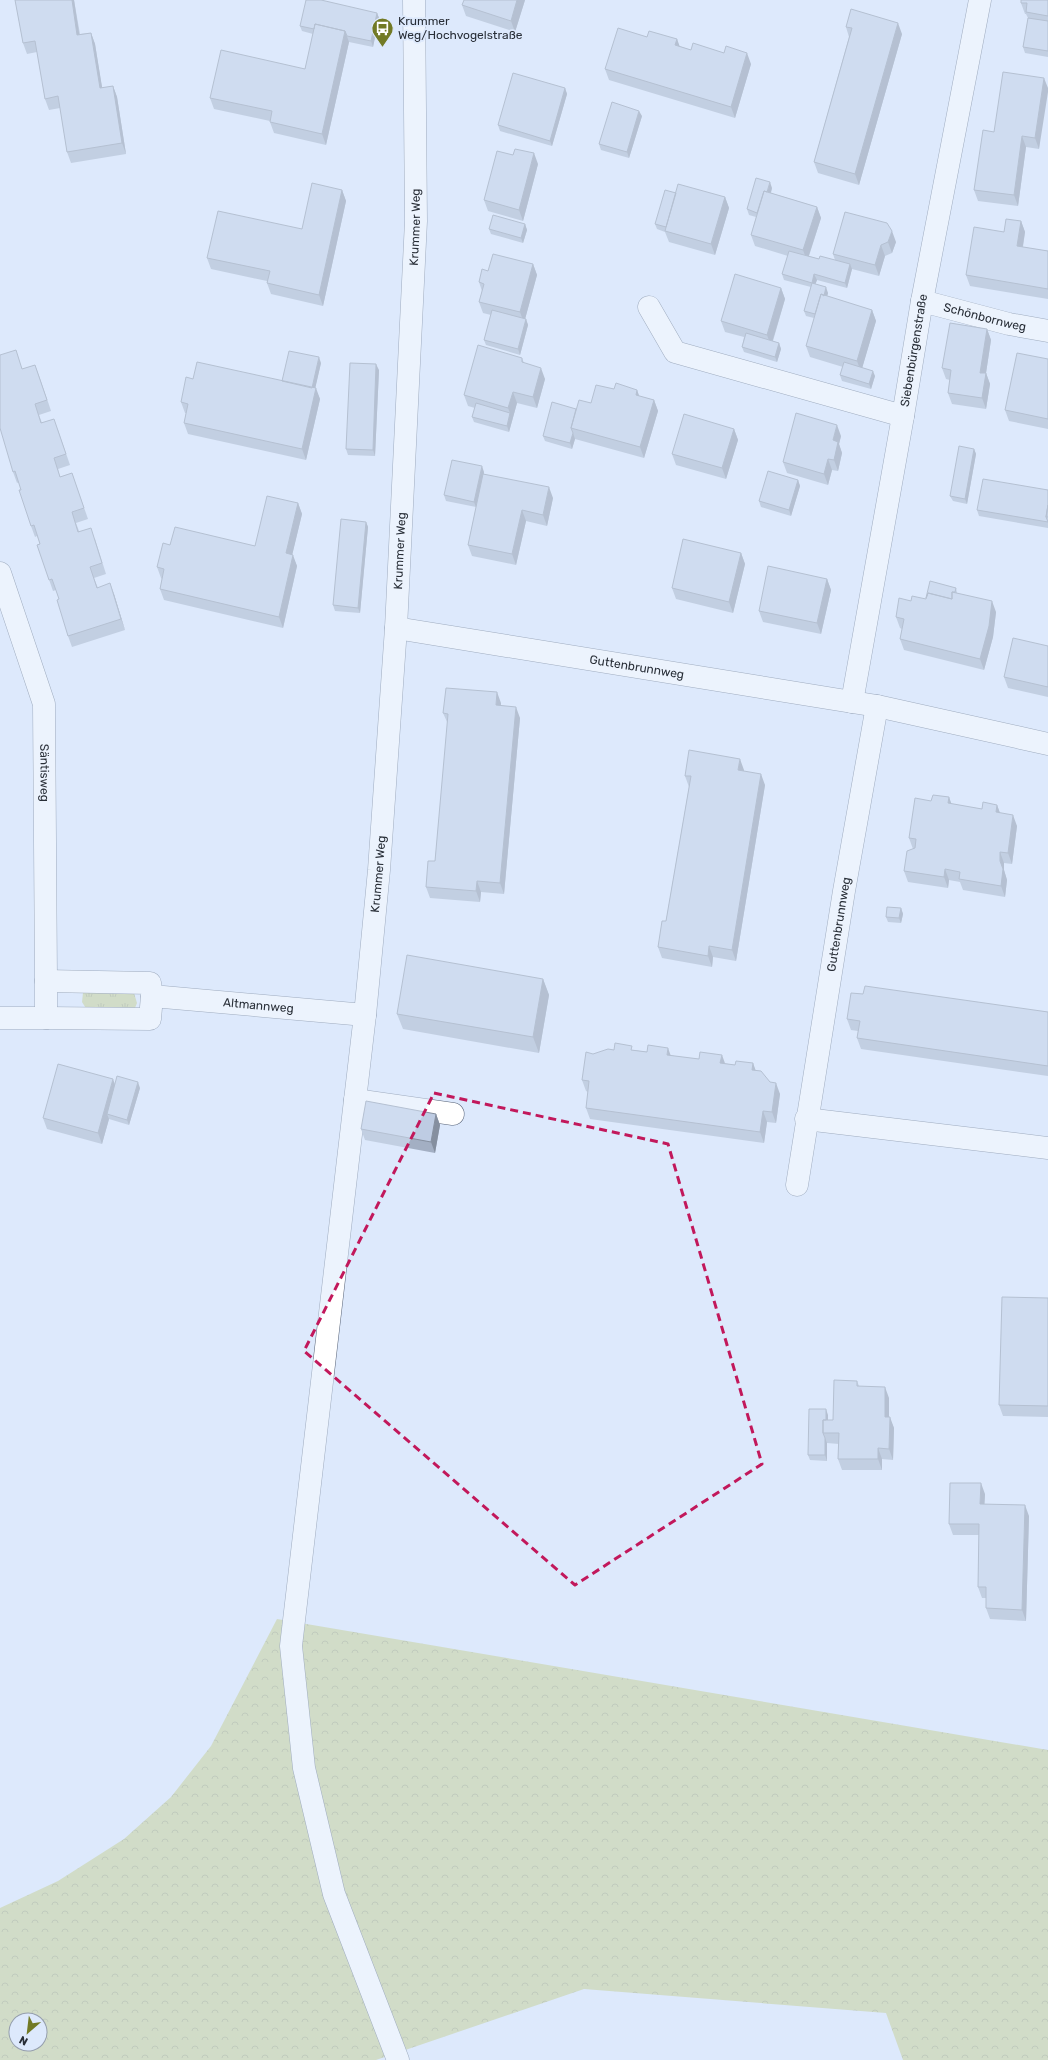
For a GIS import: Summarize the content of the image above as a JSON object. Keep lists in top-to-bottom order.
{
  "streets": {
    "street": [
      "Krummer Weg",
      "Schönbornweg",
      "Siebenbürgenstraße",
      "Guttenbrunnweg",
      "Säntisweg",
      "Altmannweg"
    ]
  },
  "crossings": [
    ["Krummer Weg", "Guttenbrunnweg"],
    ["Krummer Weg", "Altmannweg"],
    ["Schönbornweg", "Siebenbürgenstraße"],
    ["Siebenbürgenstraße", "Guttenbrunnweg"]
  ],
  "places": {
    "bus stop": ["Krummer Weg/Hochvogelstraße"]
  },
  "north": "bottom left"
}
